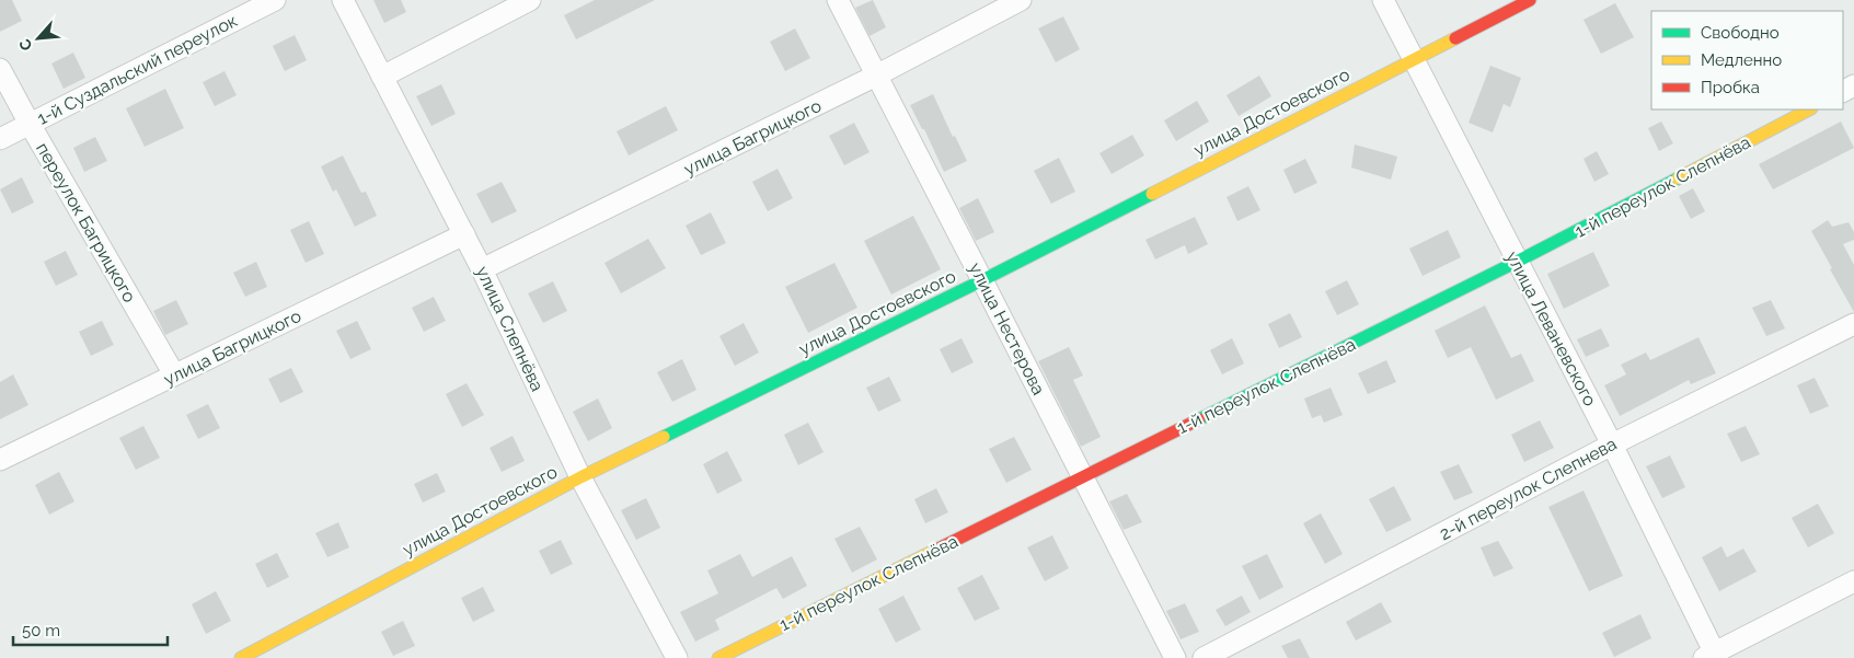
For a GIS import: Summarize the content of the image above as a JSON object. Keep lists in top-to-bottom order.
{
  "streets": {
    "street": [
      "1-й Суздальский переулок",
      "улица Достоевского",
      "улица Багрицкого",
      "1-й переулок Слепнёва",
      "переулок Багрицкого",
      "улица Слепнёва",
      "улица Нестерова",
      "улица Леваневского",
      "2-й переулок Слепнева"
    ]
  },
  "crossings": [
    ["1-й Суздальский переулок", "переулок Багрицкого"],
    ["улица Достоевского", "улица Слепнёва"],
    ["улица Достоевского", "улица Нестерова"],
    ["улица Достоевского", "улица Леваневского"],
    ["улица Багрицкого", "переулок Багрицкого"],
    ["улица Багрицкого", "улица Слепнёва"],
    ["улица Багрицкого", "улица Нестерова"],
    ["1-й переулок Слепнёва", "улица Нестерова"],
    ["1-й переулок Слепнёва", "улица Леваневского"],
    ["улица Леваневского", "2-й переулок Слепнева"]
  ],
  "legend": ["Свободно", "Медленно", "Пробка"],
  "scale_bar": "50 m",
  "north": "bottom left"
}
